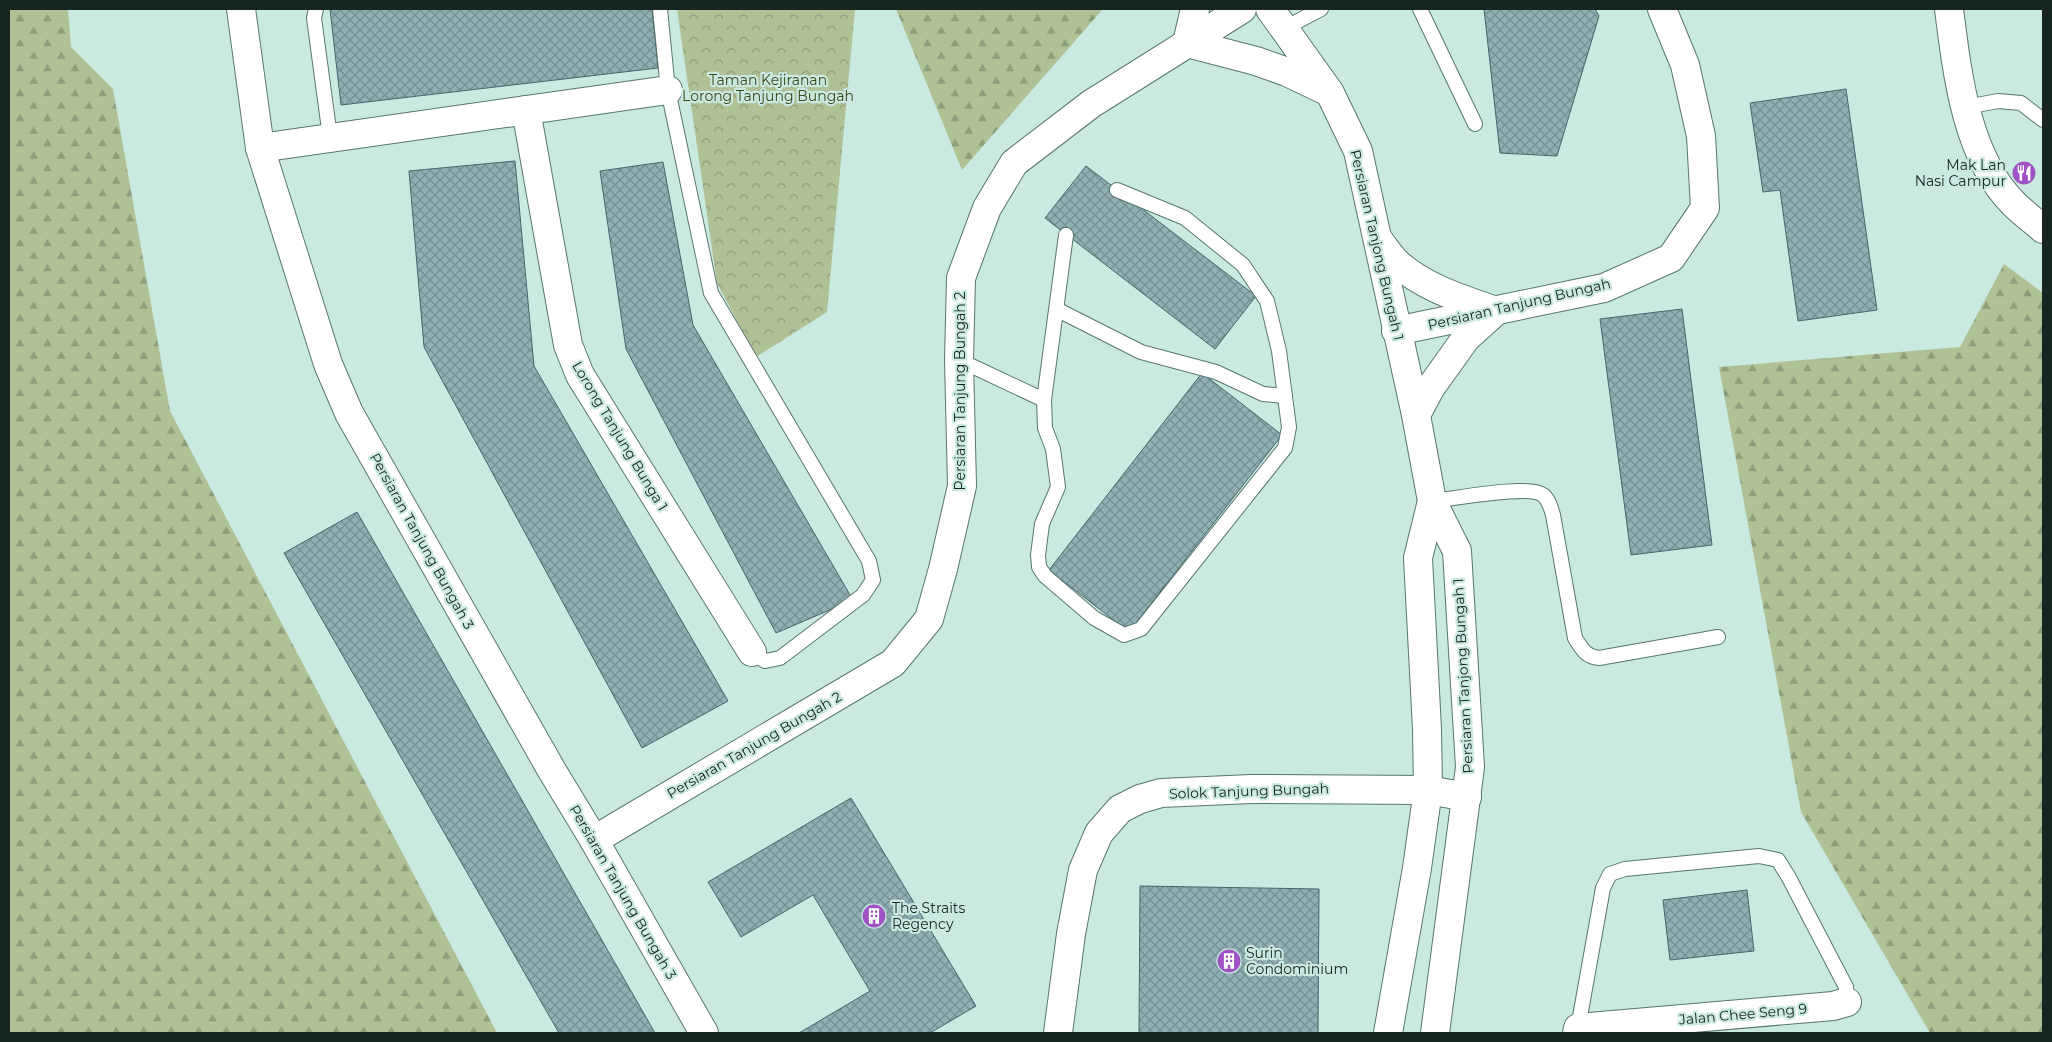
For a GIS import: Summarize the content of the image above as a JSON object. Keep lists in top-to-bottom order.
{
  "streets": {
    "street": [
      "Persiaran Tanjong Bungah 1",
      "Persiaran Tanjung Bungah",
      "Persiaran Tanjung Bungah 2",
      "Lorong Tanjung Bunga 1",
      "Persiaran Tanjung Bungah 3",
      "Solok Tanjung Bungah",
      "Jalan Chee Seng 9"
    ]
  },
  "crossings": [
    ["Persiaran Tanjong Bungah 1", "Persiaran Tanjung Bungah"],
    ["Persiaran Tanjong Bungah 1", "Solok Tanjung Bungah"],
    ["Persiaran Tanjung Bungah 2", "Persiaran Tanjung Bungah 3"]
  ],
  "parks": ["Taman Kejiranan Lorong Tanjung Bungah"],
  "places": {
    "restaurant": ["Mak Lan Nasi Campur"],
    "building": ["The Straits Regency", "Surin Condominium"]
  }
}
